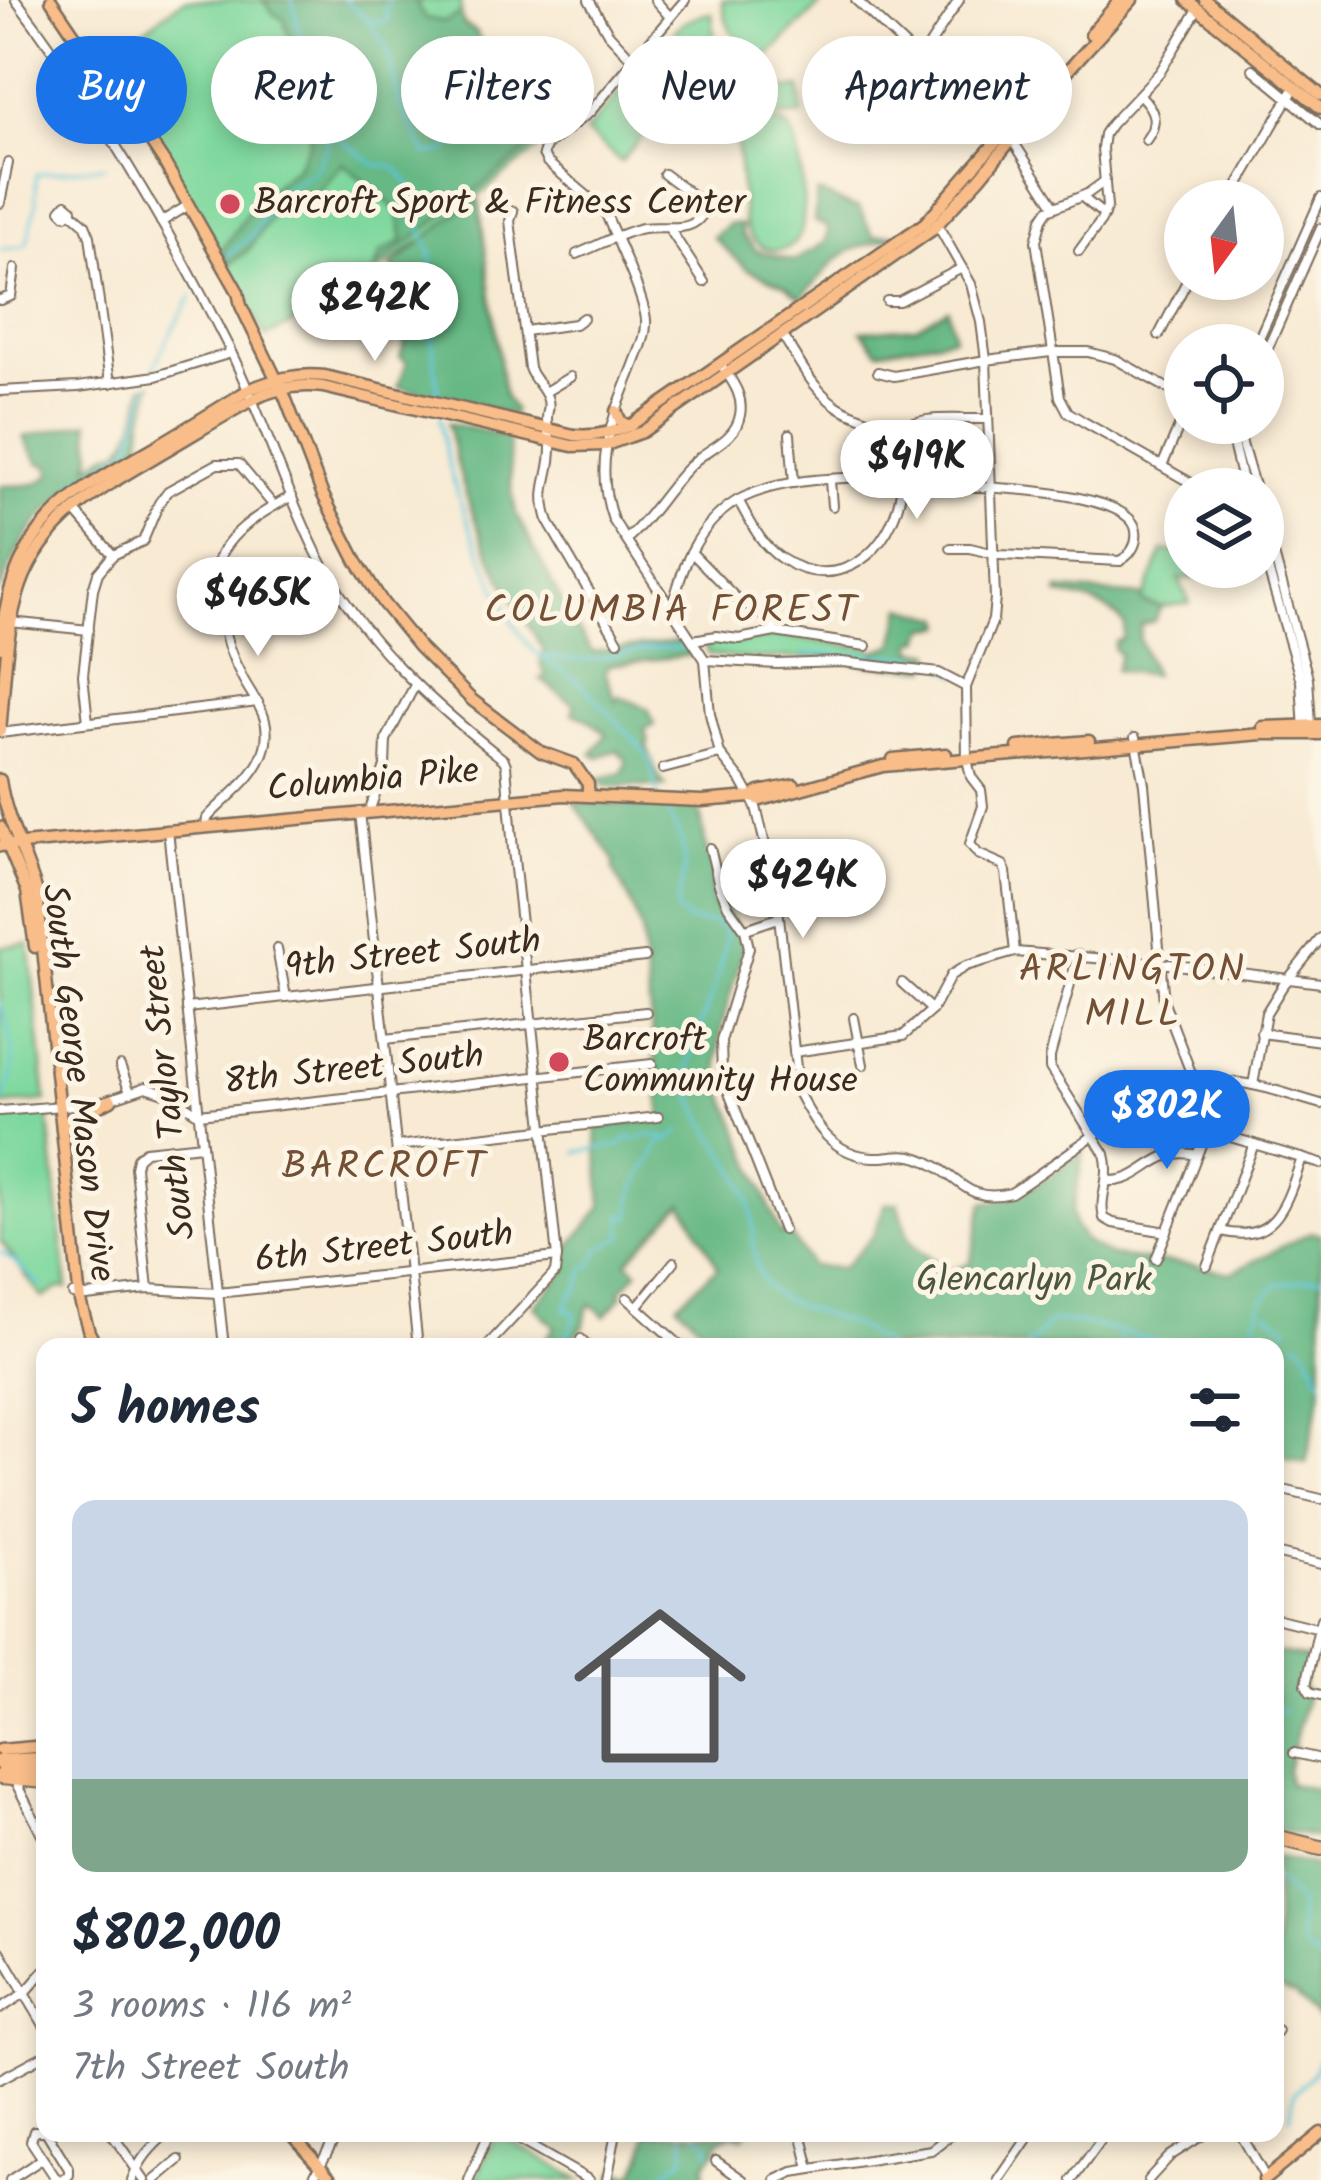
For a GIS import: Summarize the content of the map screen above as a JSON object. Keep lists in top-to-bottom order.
{
  "streets": {
    "main road": ["Columbia Pike", "South George Mason Drive"],
    "street": [
      "9th Street South",
      "8th Street South",
      "South Taylor Street",
      "6th Street South"
    ]
  },
  "crossings": [
    ["Columbia Pike", "South George Mason Drive"],
    ["Columbia Pike", "South Taylor Street"],
    ["9th Street South", "South Taylor Street"],
    ["8th Street South", "South Taylor Street"],
    ["South George Mason Drive", "6th Street South"],
    ["South Taylor Street", "6th Street South"]
  ],
  "districts": ["COLUMBIA FOREST", "ARLINGTON MILL", "BARCROFT"],
  "parks": ["Glencarlyn Park"],
  "places": ["Barcroft Sport & Fitness Center", "Barcroft Community House"],
  "north": "bottom",
  "page": {
    "chip": [
      "Buy",
      "Rent",
      "Filters",
      "New",
      "Apartment"
    ],
    "price": [
      "$242K",
      "$419K",
      "$465K",
      "$424K",
      "$802K"
    ],
    "heading": "5 homes",
    "list": [
      {
        "name": "$802,000",
        "note": "3 rooms · 116 m² · 7th Street South"
      }
    ]
  }
}
